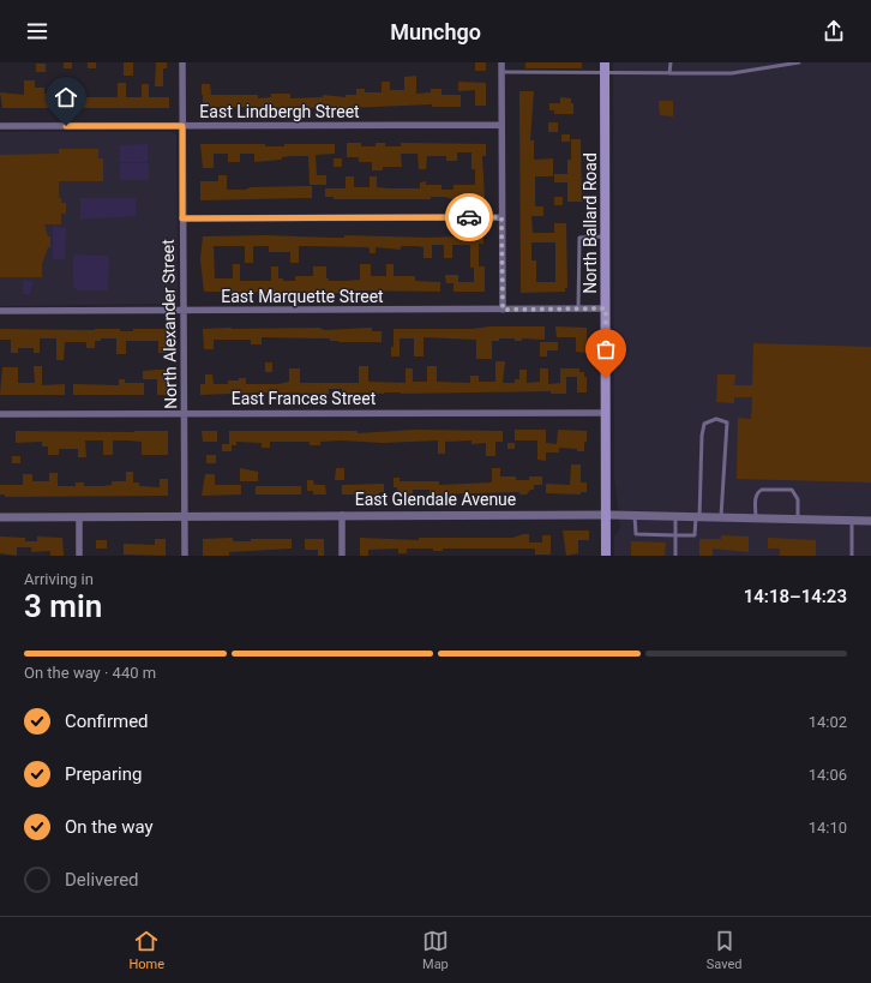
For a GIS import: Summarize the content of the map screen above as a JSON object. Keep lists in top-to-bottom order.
{
  "streets": {
    "main road": ["North Ballard Road"],
    "street": [
      "East Lindbergh Street",
      "East Marquette Street",
      "North Alexander Street",
      "East Frances Street",
      "East Glendale Avenue"
    ]
  },
  "crossings": [
    ["East Lindbergh Street", "North Alexander Street"],
    ["North Ballard Road", "East Marquette Street"],
    ["North Ballard Road", "East Frances Street"],
    ["North Ballard Road", "East Glendale Avenue"],
    ["East Marquette Street", "North Alexander Street"],
    ["North Alexander Street", "East Frances Street"],
    ["North Alexander Street", "East Glendale Avenue"]
  ],
  "page": {
    "header": "Munchgo",
    "heading": ["3 min", "Arriving in", "14:18–14:23"],
    "bar": "On the way · 440 m",
    "list": [
      ["Confirmed", "14:02"],
      ["Preparing", "14:06"],
      ["On the way", "14:10"],
      "Delivered"
    ],
    "tabs": ["Home", "Map", "Saved"]
  }
}
